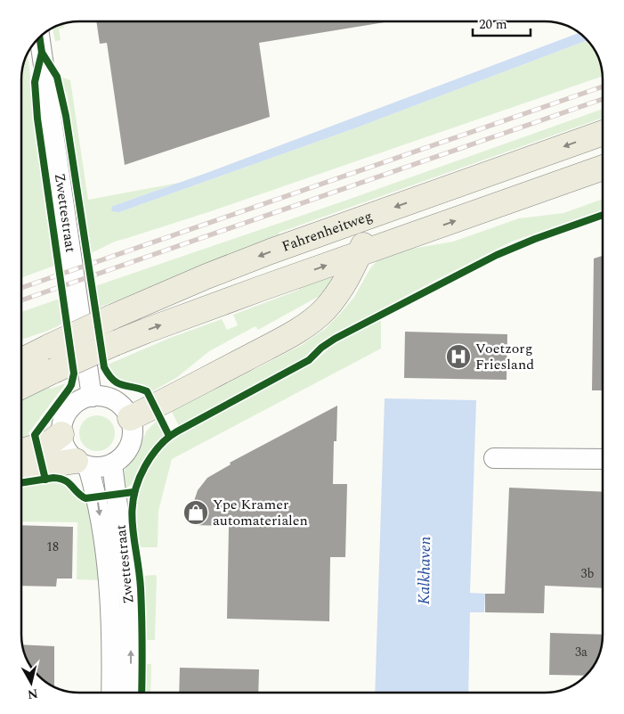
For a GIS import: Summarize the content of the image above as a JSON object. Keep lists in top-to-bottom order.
{
  "streets": {
    "main road": ["Fahrenheitweg"],
    "street": ["Zwettestraat"]
  },
  "water": ["Kalkhaven"],
  "places": {
    "hospital": ["Voetzorg Friesland"],
    "shop": ["Ype Kramer automaterialen"]
  },
  "house_numbers": ["18", "3b", "3a"],
  "scale_bar": "20 m",
  "north": "bottom"
}
